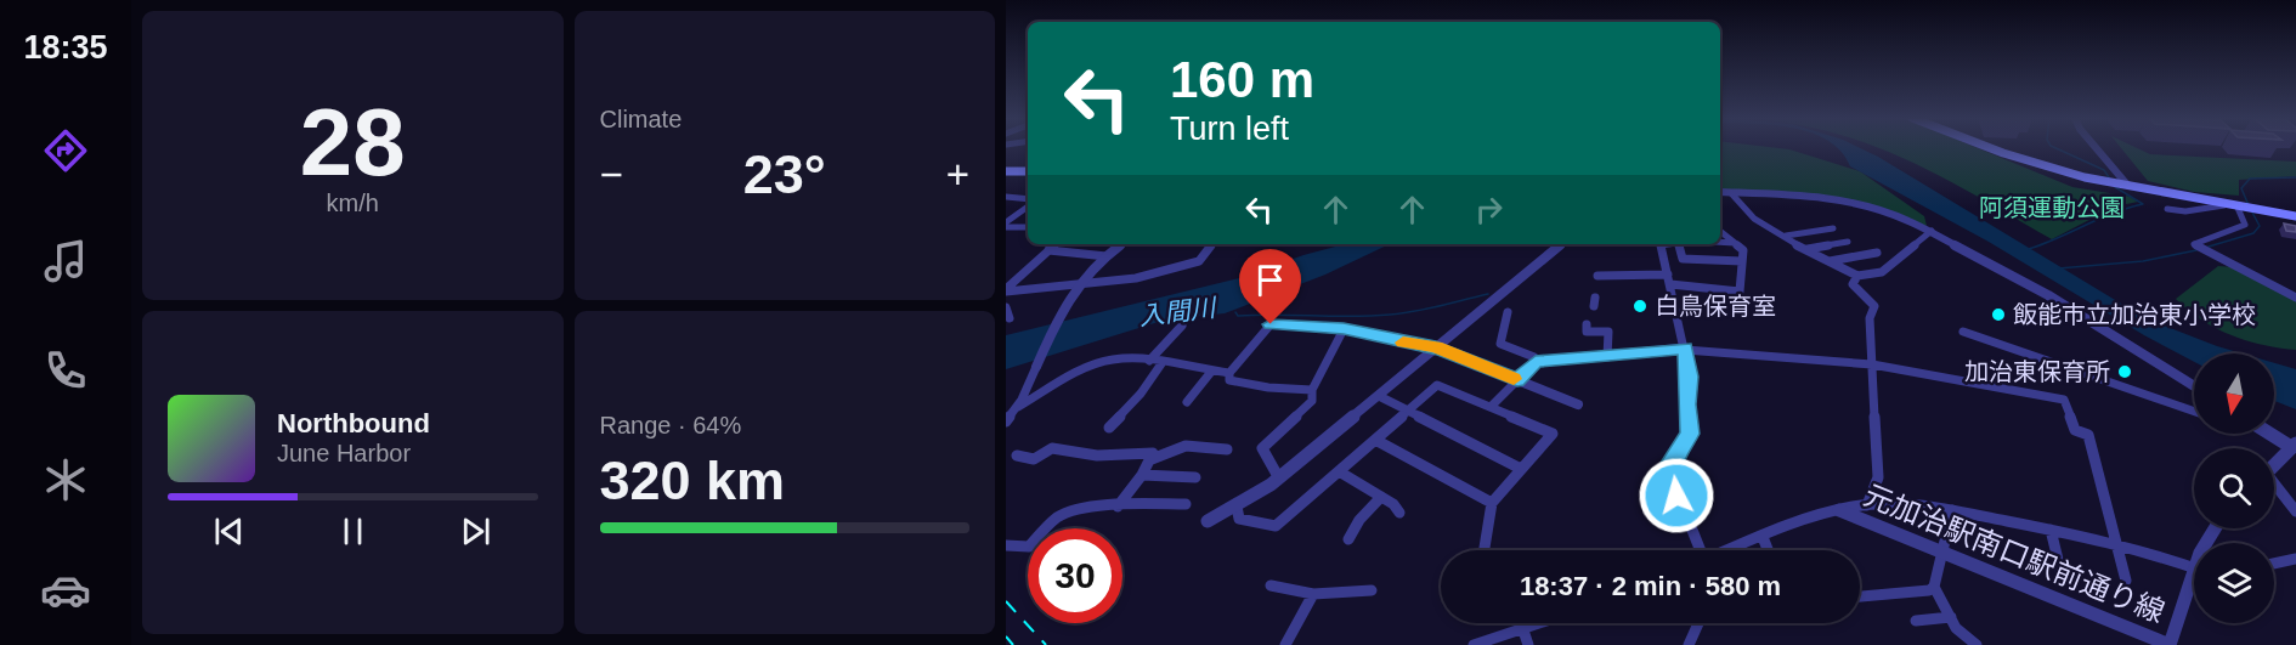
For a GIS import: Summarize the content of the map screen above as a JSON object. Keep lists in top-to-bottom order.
{
  "streets": {
    "street": ["元加治駅南口駅前通り線"]
  },
  "water": ["入間川"],
  "parks": ["阿須運動公園"],
  "places": ["白鳥保育室", "飯能市立加治東小学校", "加治東保育所"],
  "north": "bottom",
  "page": {
    "tabs": "18:35",
    "tile": [
      ["28", "km/h"],
      "Climate",
      ["Range · 64%", "320 km"]
    ],
    "turn": ["160 m", "Turn left"],
    "heat": ["−", "23°", "+"],
    "song": ["Northbound", "June Harbor"],
    "limit": "30",
    "trip": "18:37 · 2 min · 580 m"
  }
}
